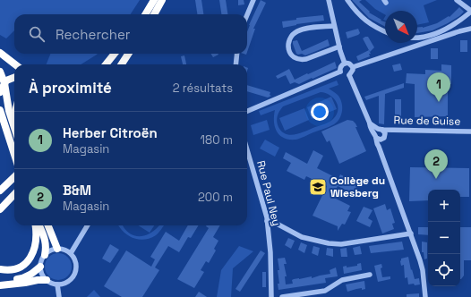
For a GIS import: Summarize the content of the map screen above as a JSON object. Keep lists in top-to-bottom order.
{
  "streets": {
    "street": ["Rue de Guise", "Rue Paul Ney"]
  },
  "places": {
    "school or university": ["Collège du Wiesberg"]
  },
  "north": "bottom right",
  "page": {
    "search": "Rechercher",
    "heading": ["À proximité", "2 résultats"],
    "pins": ["1", "2"],
    "list": [
      {
        "mark": "1",
        "name": "Herber Citroën",
        "note": "Magasin",
        "value": "180 m"
      },
      {
        "mark": "2",
        "name": "B&M",
        "note": "Magasin",
        "value": "200 m"
      }
    ],
    "map_buttons": ["+", "−"]
  }
}
